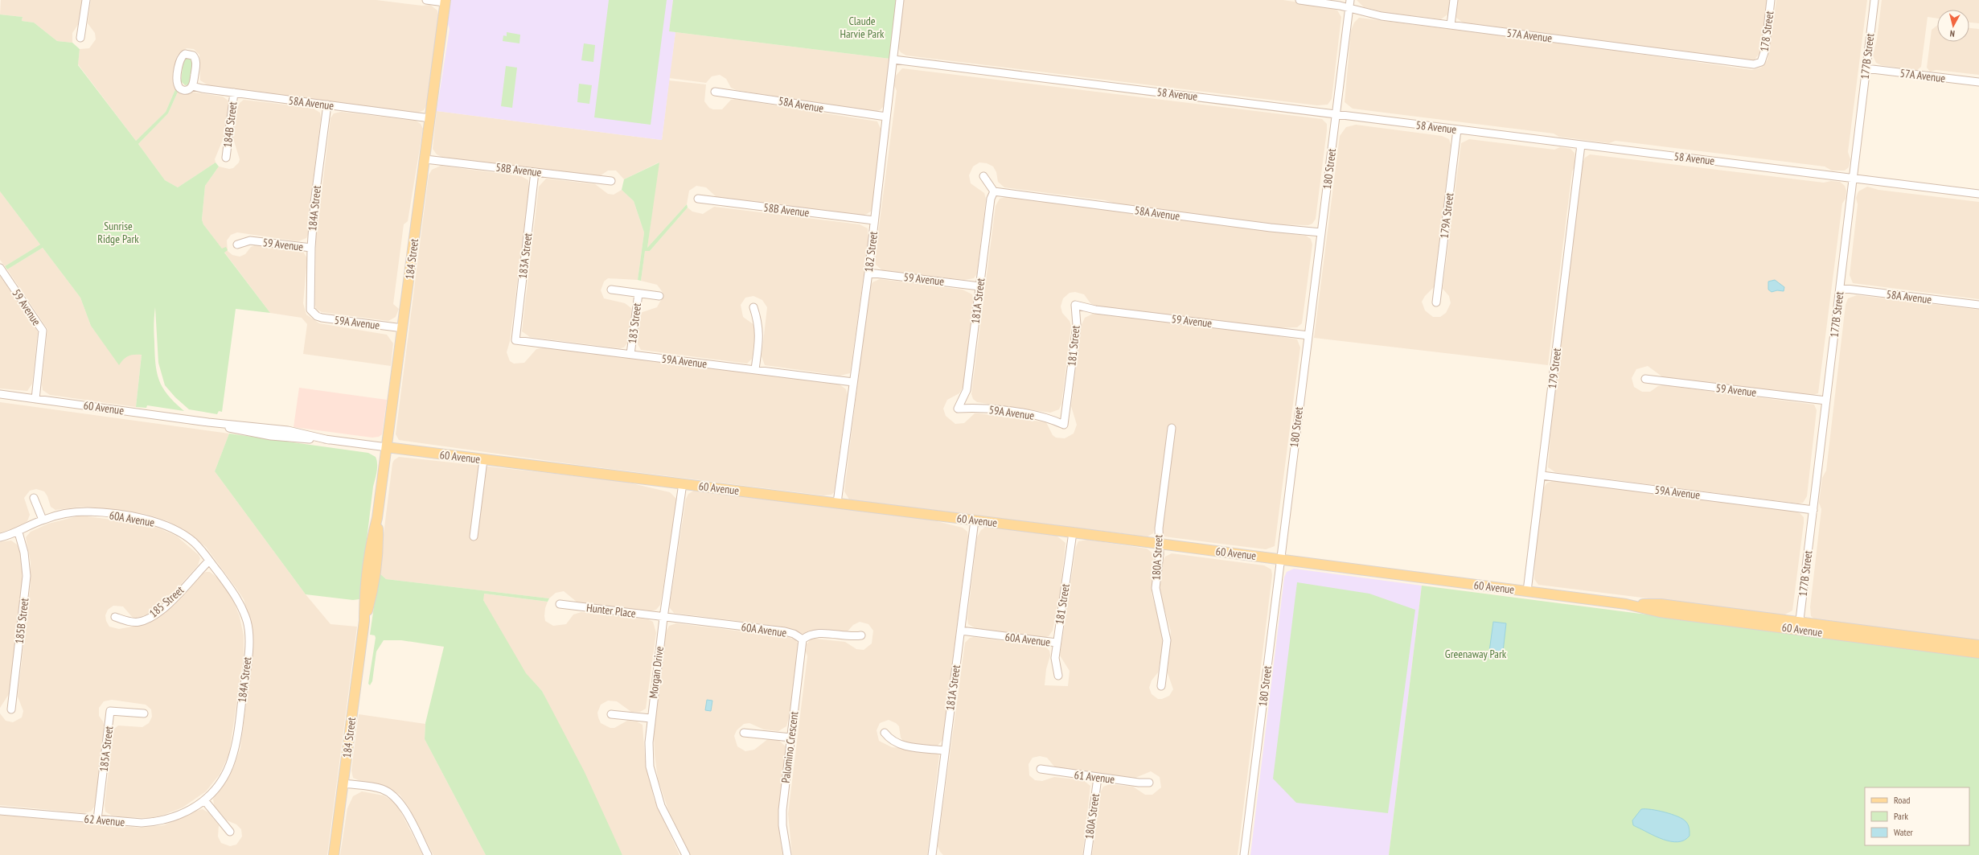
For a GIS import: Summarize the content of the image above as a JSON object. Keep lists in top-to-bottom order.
{
  "streets": {
    "main road": ["184 Street", "60 Avenue"],
    "street": [
      "178 Street",
      "57A Avenue",
      "177B Street",
      "58 Avenue",
      "58A Avenue",
      "184B Street",
      "180 Street",
      "58B Avenue",
      "184A Street",
      "179A Street",
      "59 Avenue",
      "182 Street",
      "183A Street",
      "181A Street",
      "59A Avenue",
      "183 Street",
      "181 Street",
      "179 Street",
      "60A Avenue",
      "180A Street",
      "185 Street",
      "Hunter Place",
      "185B Street",
      "Morgan Drive",
      "Palomino Crescent",
      "185A Street",
      "61 Avenue",
      "62 Avenue"
    ]
  },
  "crossings": [
    ["178 Street", "57A Avenue"],
    ["57A Avenue", "177B Street"],
    ["57A Avenue", "180 Street"],
    ["177B Street", "58 Avenue"],
    ["177B Street", "58A Avenue"],
    ["177B Street", "59 Avenue"],
    ["177B Street", "59A Avenue"],
    ["177B Street", "60 Avenue"],
    ["58 Avenue", "180 Street"],
    ["58 Avenue", "179A Street"],
    ["58 Avenue", "182 Street"],
    ["58 Avenue", "179 Street"],
    ["58A Avenue", "184B Street"],
    ["58A Avenue", "180 Street"],
    ["58A Avenue", "184A Street"],
    ["58A Avenue", "182 Street"],
    ["58A Avenue", "184 Street"],
    ["58A Avenue", "181A Street"],
    ["180 Street", "59 Avenue"],
    ["180 Street", "60 Avenue"],
    ["58B Avenue", "182 Street"],
    ["58B Avenue", "183A Street"],
    ["58B Avenue", "184 Street"],
    ["184A Street", "59 Avenue"],
    ["184A Street", "59A Avenue"],
    ["184A Street", "60A Avenue"],
    ["184A Street", "185 Street"],
    ["184A Street", "62 Avenue"],
    ["59 Avenue", "182 Street"],
    ["59 Avenue", "181A Street"],
    ["59 Avenue", "181 Street"],
    ["59 Avenue", "60 Avenue"],
    ["182 Street", "59A Avenue"],
    ["182 Street", "60 Avenue"],
    ["183A Street", "59A Avenue"],
    ["184 Street", "59A Avenue"],
    ["184 Street", "60 Avenue"],
    ["181A Street", "59A Avenue"],
    ["181A Street", "60 Avenue"],
    ["181A Street", "60A Avenue"],
    ["59A Avenue", "183 Street"],
    ["59A Avenue", "181 Street"],
    ["59A Avenue", "179 Street"],
    ["181 Street", "60 Avenue"],
    ["181 Street", "60A Avenue"],
    ["179 Street", "60 Avenue"],
    ["60 Avenue", "180A Street"],
    ["60 Avenue", "Morgan Drive"],
    ["60A Avenue", "185 Street"],
    ["60A Avenue", "Hunter Place"],
    ["60A Avenue", "185B Street"],
    ["60A Avenue", "Morgan Drive"],
    ["60A Avenue", "Palomino Crescent"],
    ["180A Street", "61 Avenue"],
    ["Hunter Place", "Morgan Drive"],
    ["185A Street", "62 Avenue"]
  ],
  "parks": ["Claude Harvie Park", "Sunrise Ridge Park", "Greenaway Park"],
  "legend": ["Road", "Park", "Water"],
  "north": "bottom"
}
